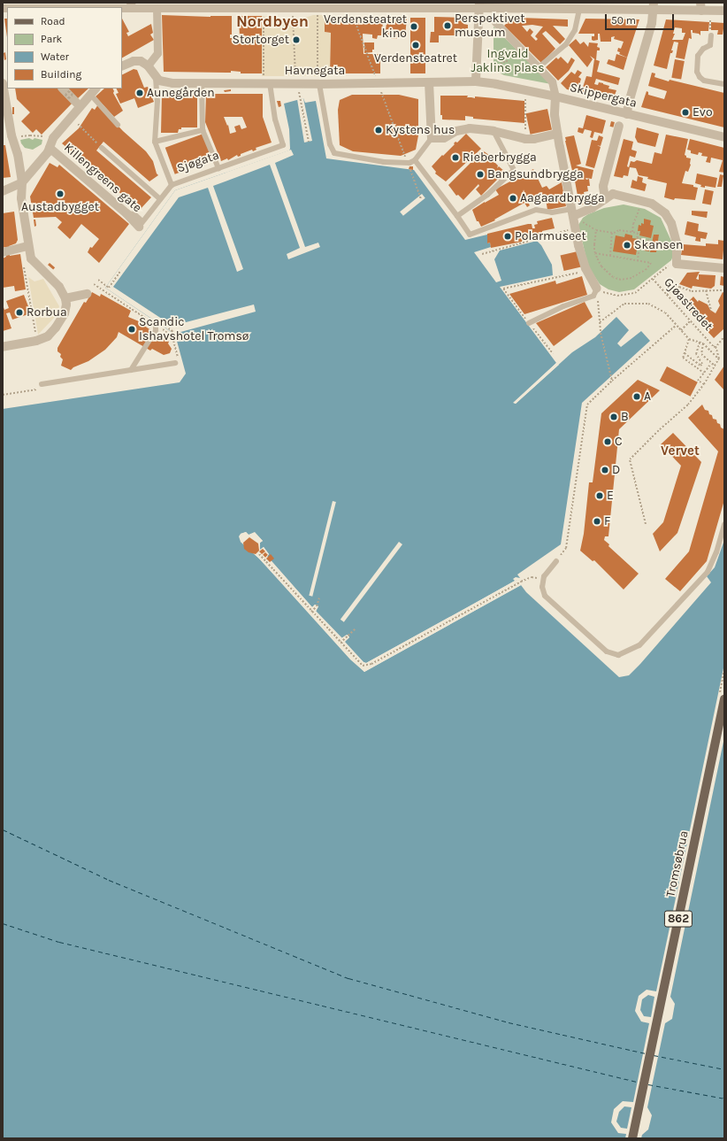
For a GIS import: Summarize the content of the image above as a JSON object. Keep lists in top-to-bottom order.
{
  "streets": {
    "main road": ["Tromsøbrua", "862"],
    "street": [
      "Havnegata",
      "Skippergata",
      "Sjøgata",
      "Killengreens gate"
    ],
    "path": ["Gjøastredet"]
  },
  "crossings": [
    ["Havnegata", "Skippergata"],
    ["Havnegata", "Sjøgata"]
  ],
  "districts": ["Nordbyen", "Vervet"],
  "parks": ["Ingvald Jaklins plass"],
  "places": [
    "Perspektivet museum",
    "Verdensteatret kino",
    "Stortorget",
    "Verdensteatret",
    "Aunegården",
    "Evo",
    "Kystens hus",
    "Rieberbrygga",
    "Bangsundbrygga",
    "Austadbygget",
    "Aagaardbrygga",
    "Polarmuseet",
    "Skansen",
    "Rorbua",
    "Scandic Ishavshotel Tromsø",
    "A",
    "B",
    "C",
    "D",
    "E",
    "F"
  ],
  "legend": [
    "Road",
    "Park",
    "Water",
    "Building"
  ],
  "scale_bar": "50 m"
}
